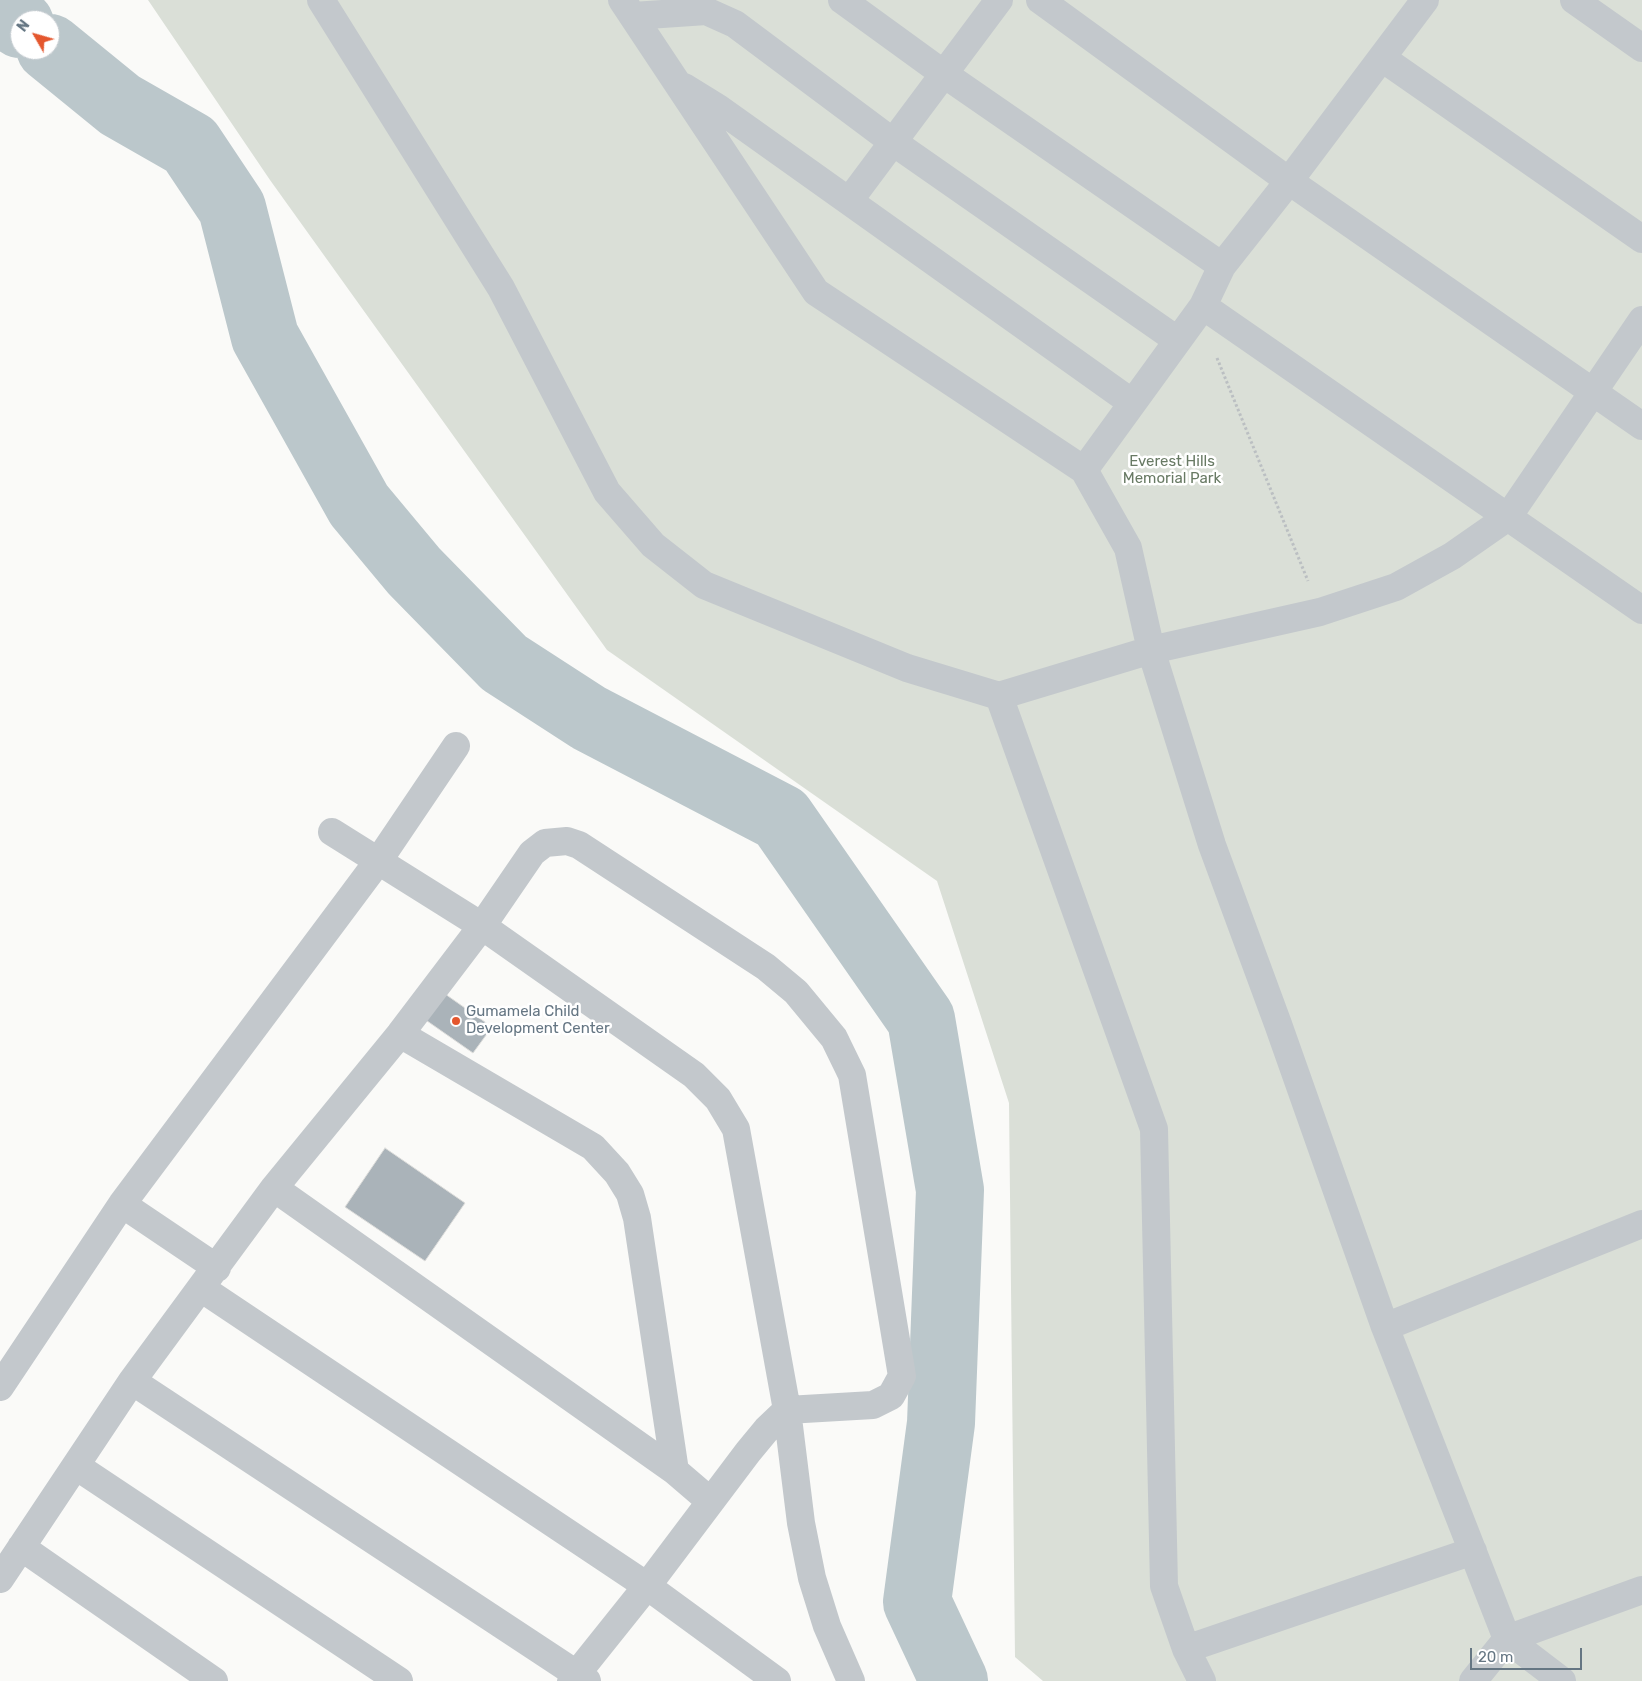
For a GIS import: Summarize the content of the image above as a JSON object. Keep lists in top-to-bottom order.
{
  "parks": ["Everest Hills Memorial Park"],
  "places": ["Gumamela Child Development Center"],
  "scale_bar": "20 m",
  "north": "top left"
}
